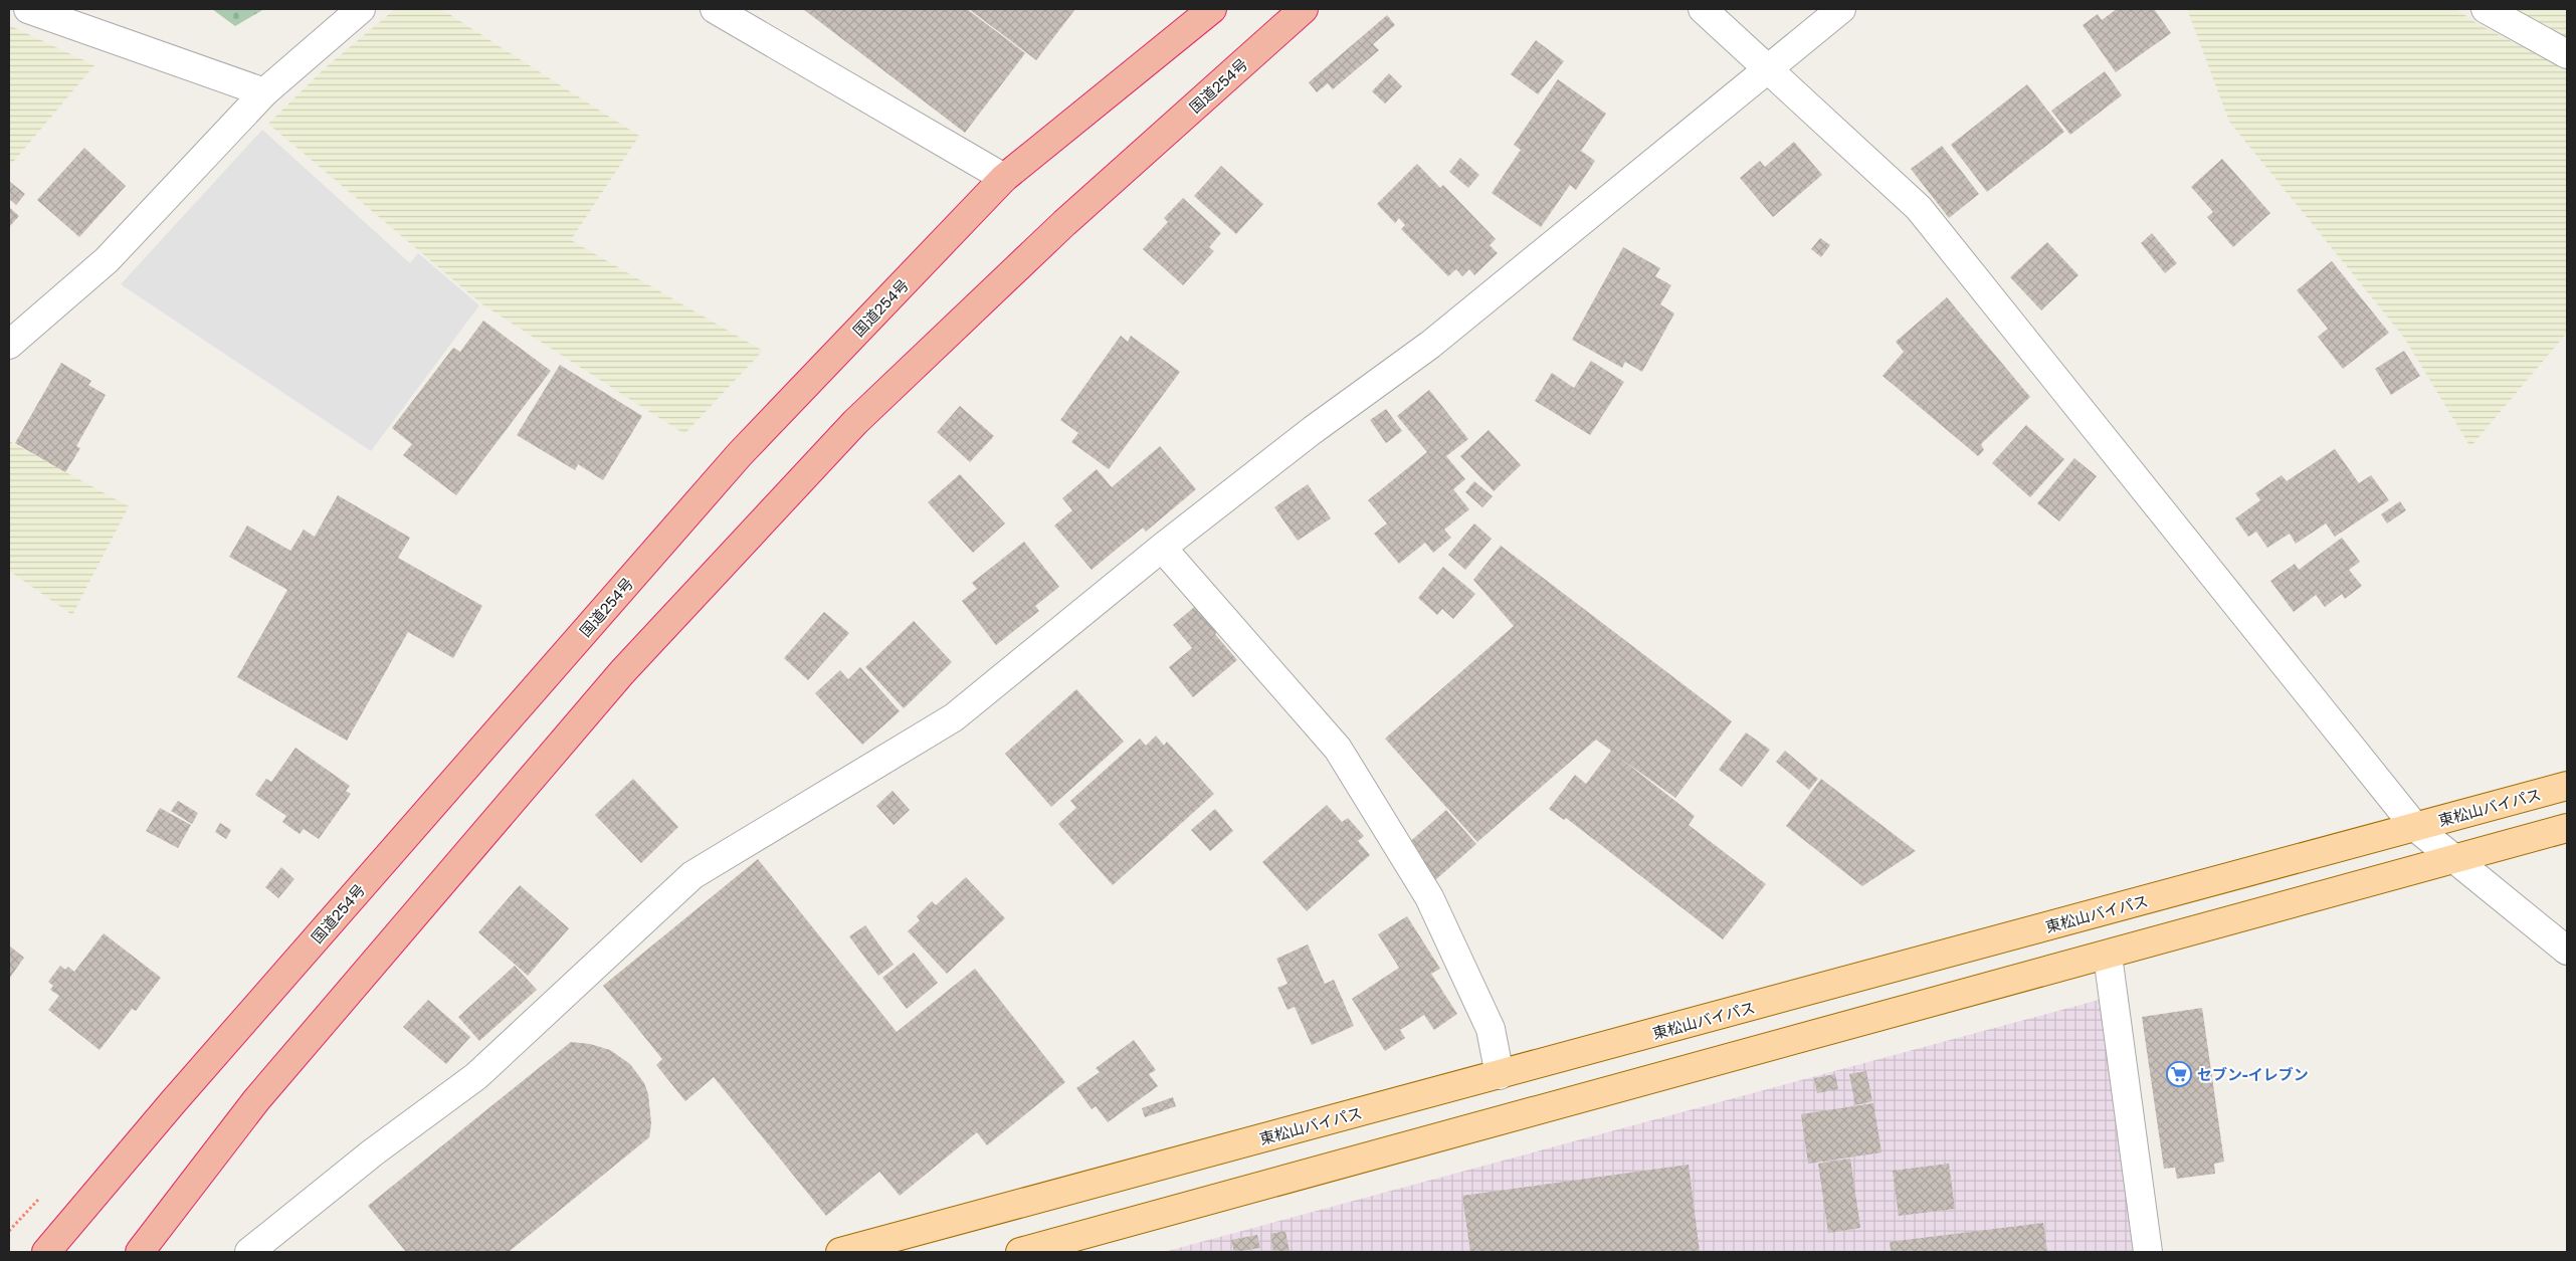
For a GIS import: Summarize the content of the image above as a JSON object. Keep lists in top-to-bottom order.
{
  "streets": {
    "highway": ["国道254号"],
    "main road": ["東松山バイパス"]
  },
  "places": {
    "supermarket": ["セブン-イレブン"]
  }
}
